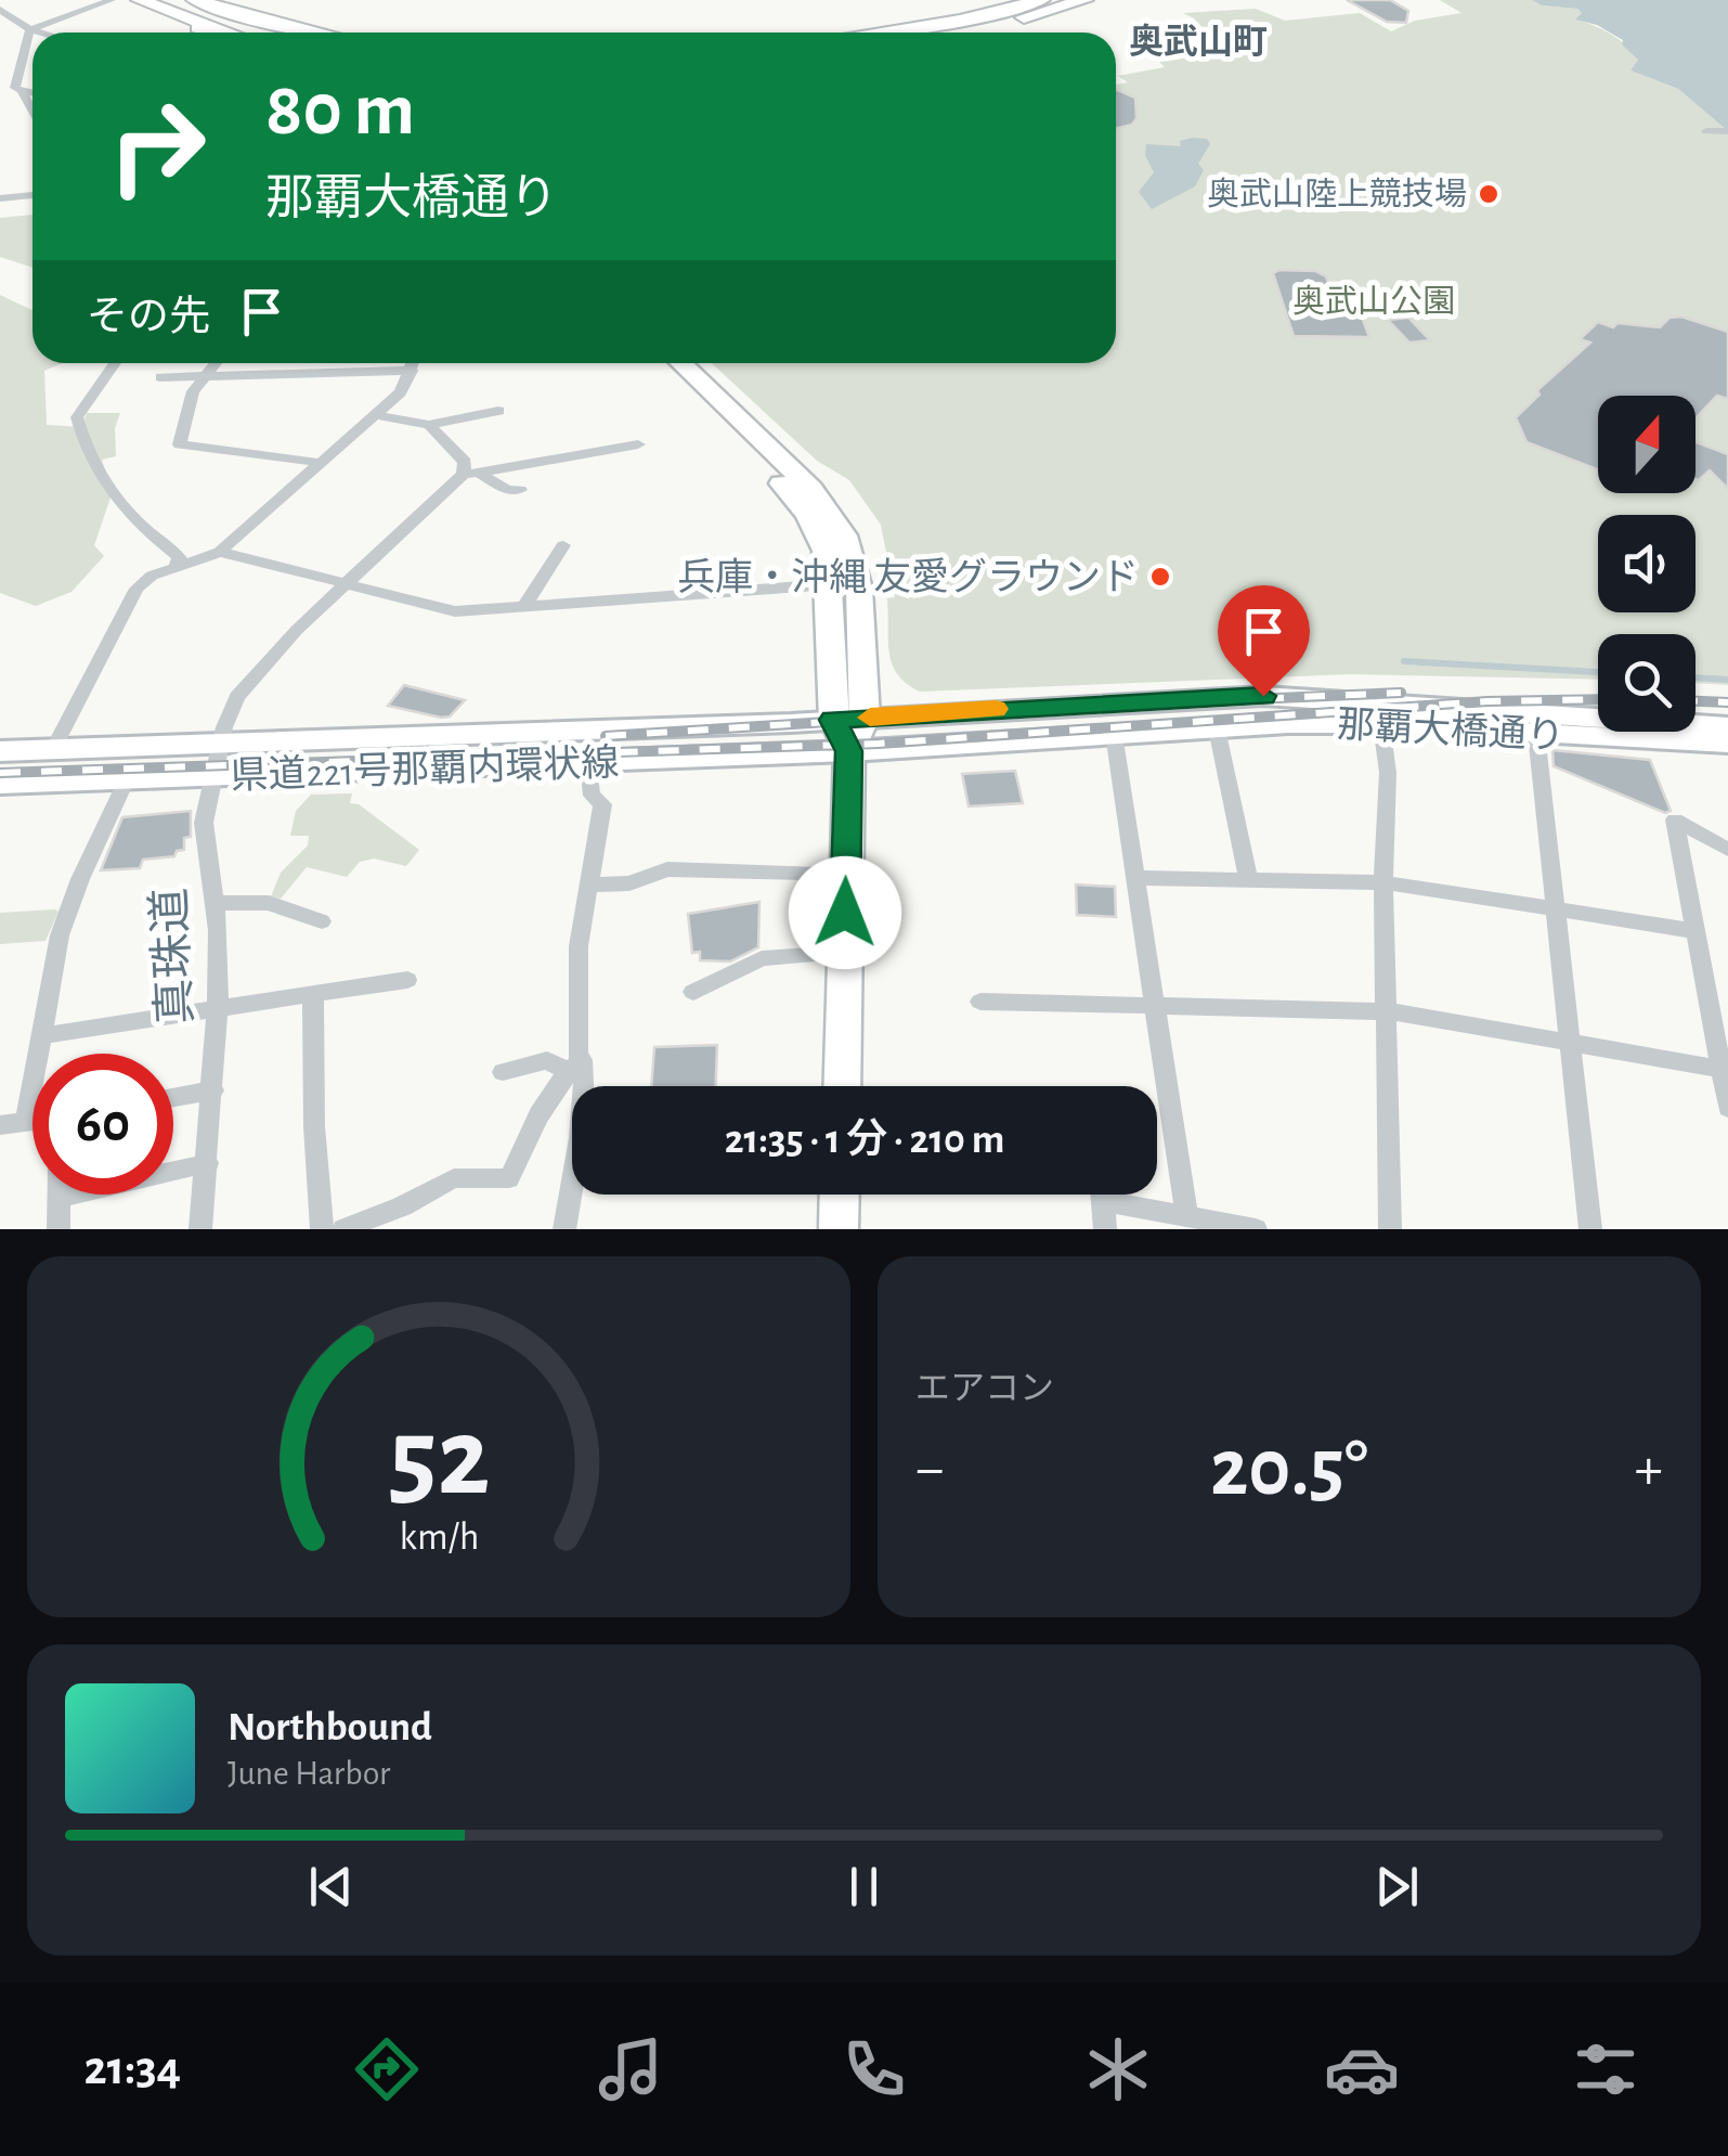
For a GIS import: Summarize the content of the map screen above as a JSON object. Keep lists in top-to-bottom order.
{
  "streets": {
    "main road": ["那覇大橋通り", "県道221号那覇内環状線"],
    "street": ["真珠道"]
  },
  "crossings": [
    ["那覇大橋通り", "県道221号那覇内環状線"],
    ["県道221号那覇内環状線", "真珠道"]
  ],
  "districts": ["奥武山町"],
  "parks": ["奥武山公園"],
  "places": ["奥武山陸上競技場", "兵庫・沖縄 友愛グラウンド"],
  "north": "top",
  "page": {
    "turn": ["80 m", "那覇大橋通り"],
    "then": "その先",
    "limit": "60",
    "trip": "21:35 · 1 分 · 210 m",
    "tile": "エアコン",
    "heat": ["−", "20.5°", "+"],
    "song": ["Northbound", "June Harbor"],
    "tabs": "21:34",
    "gauge": ["52", "km/h"]
  }
}
